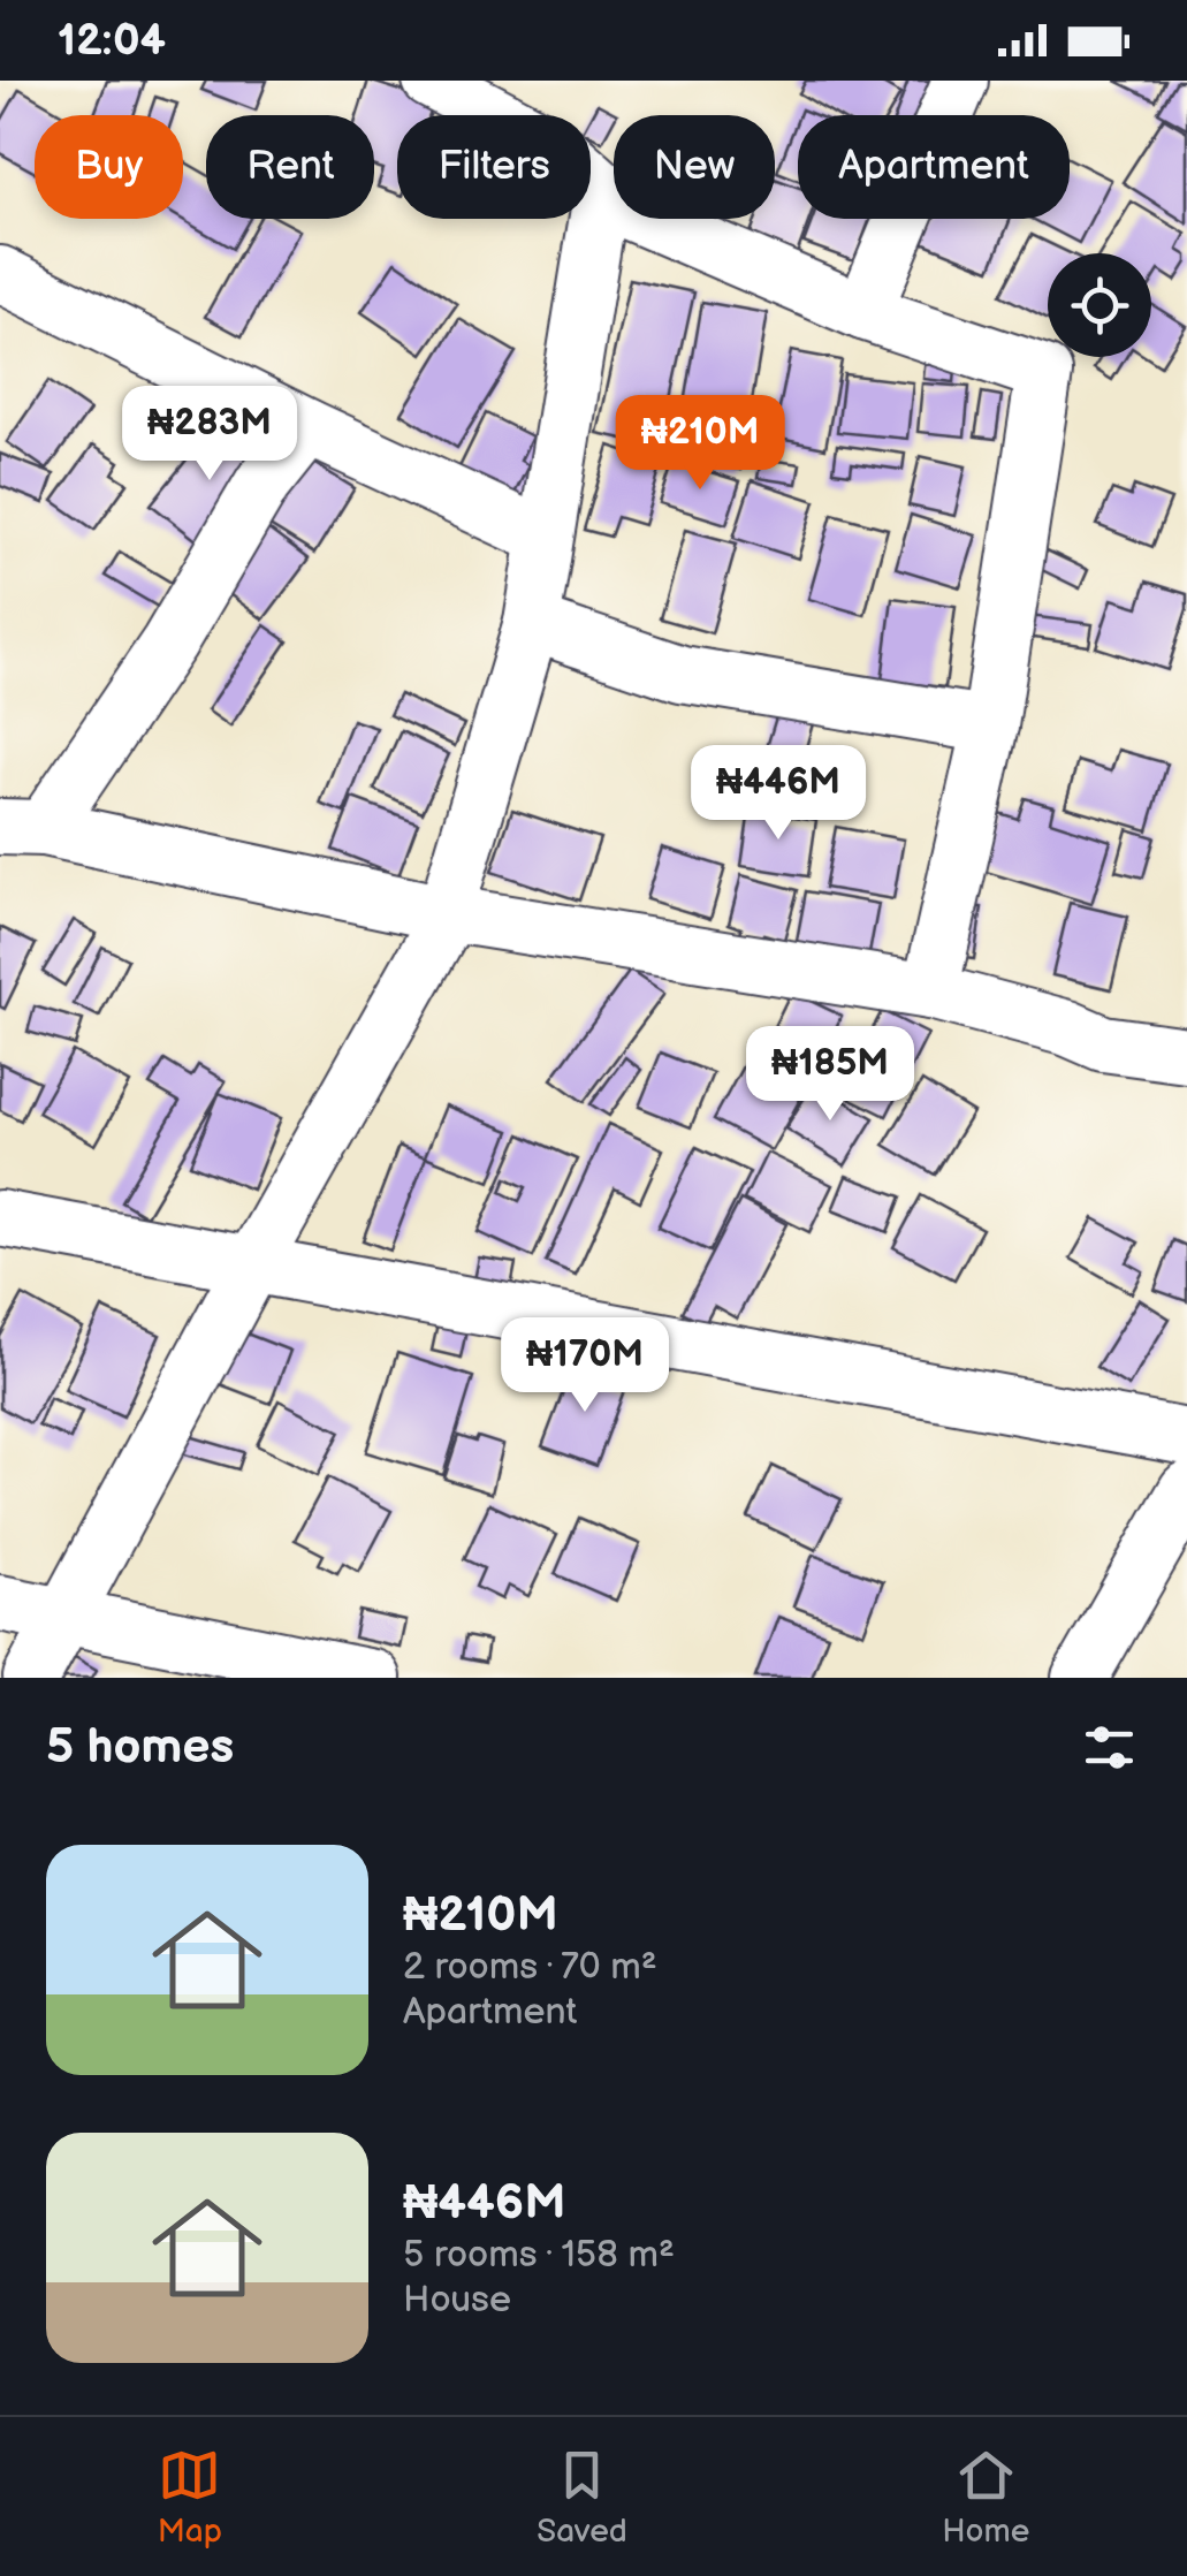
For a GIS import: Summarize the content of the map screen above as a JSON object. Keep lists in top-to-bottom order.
{
  "page": {
    "status": "12:04",
    "chip": [
      "Buy",
      "Rent",
      "Filters",
      "New",
      "Apartment"
    ],
    "price": [
      "₦283M",
      "₦210M",
      "₦446M",
      "₦185M",
      "₦170M"
    ],
    "heading": "5 homes",
    "list": [
      {
        "name": "₦210M",
        "note": "2 rooms · 70 m² · Apartment"
      },
      {
        "name": "₦446M",
        "note": "5 rooms · 158 m² · House"
      }
    ],
    "tabs": ["Map", "Saved", "Home"]
  }
}
